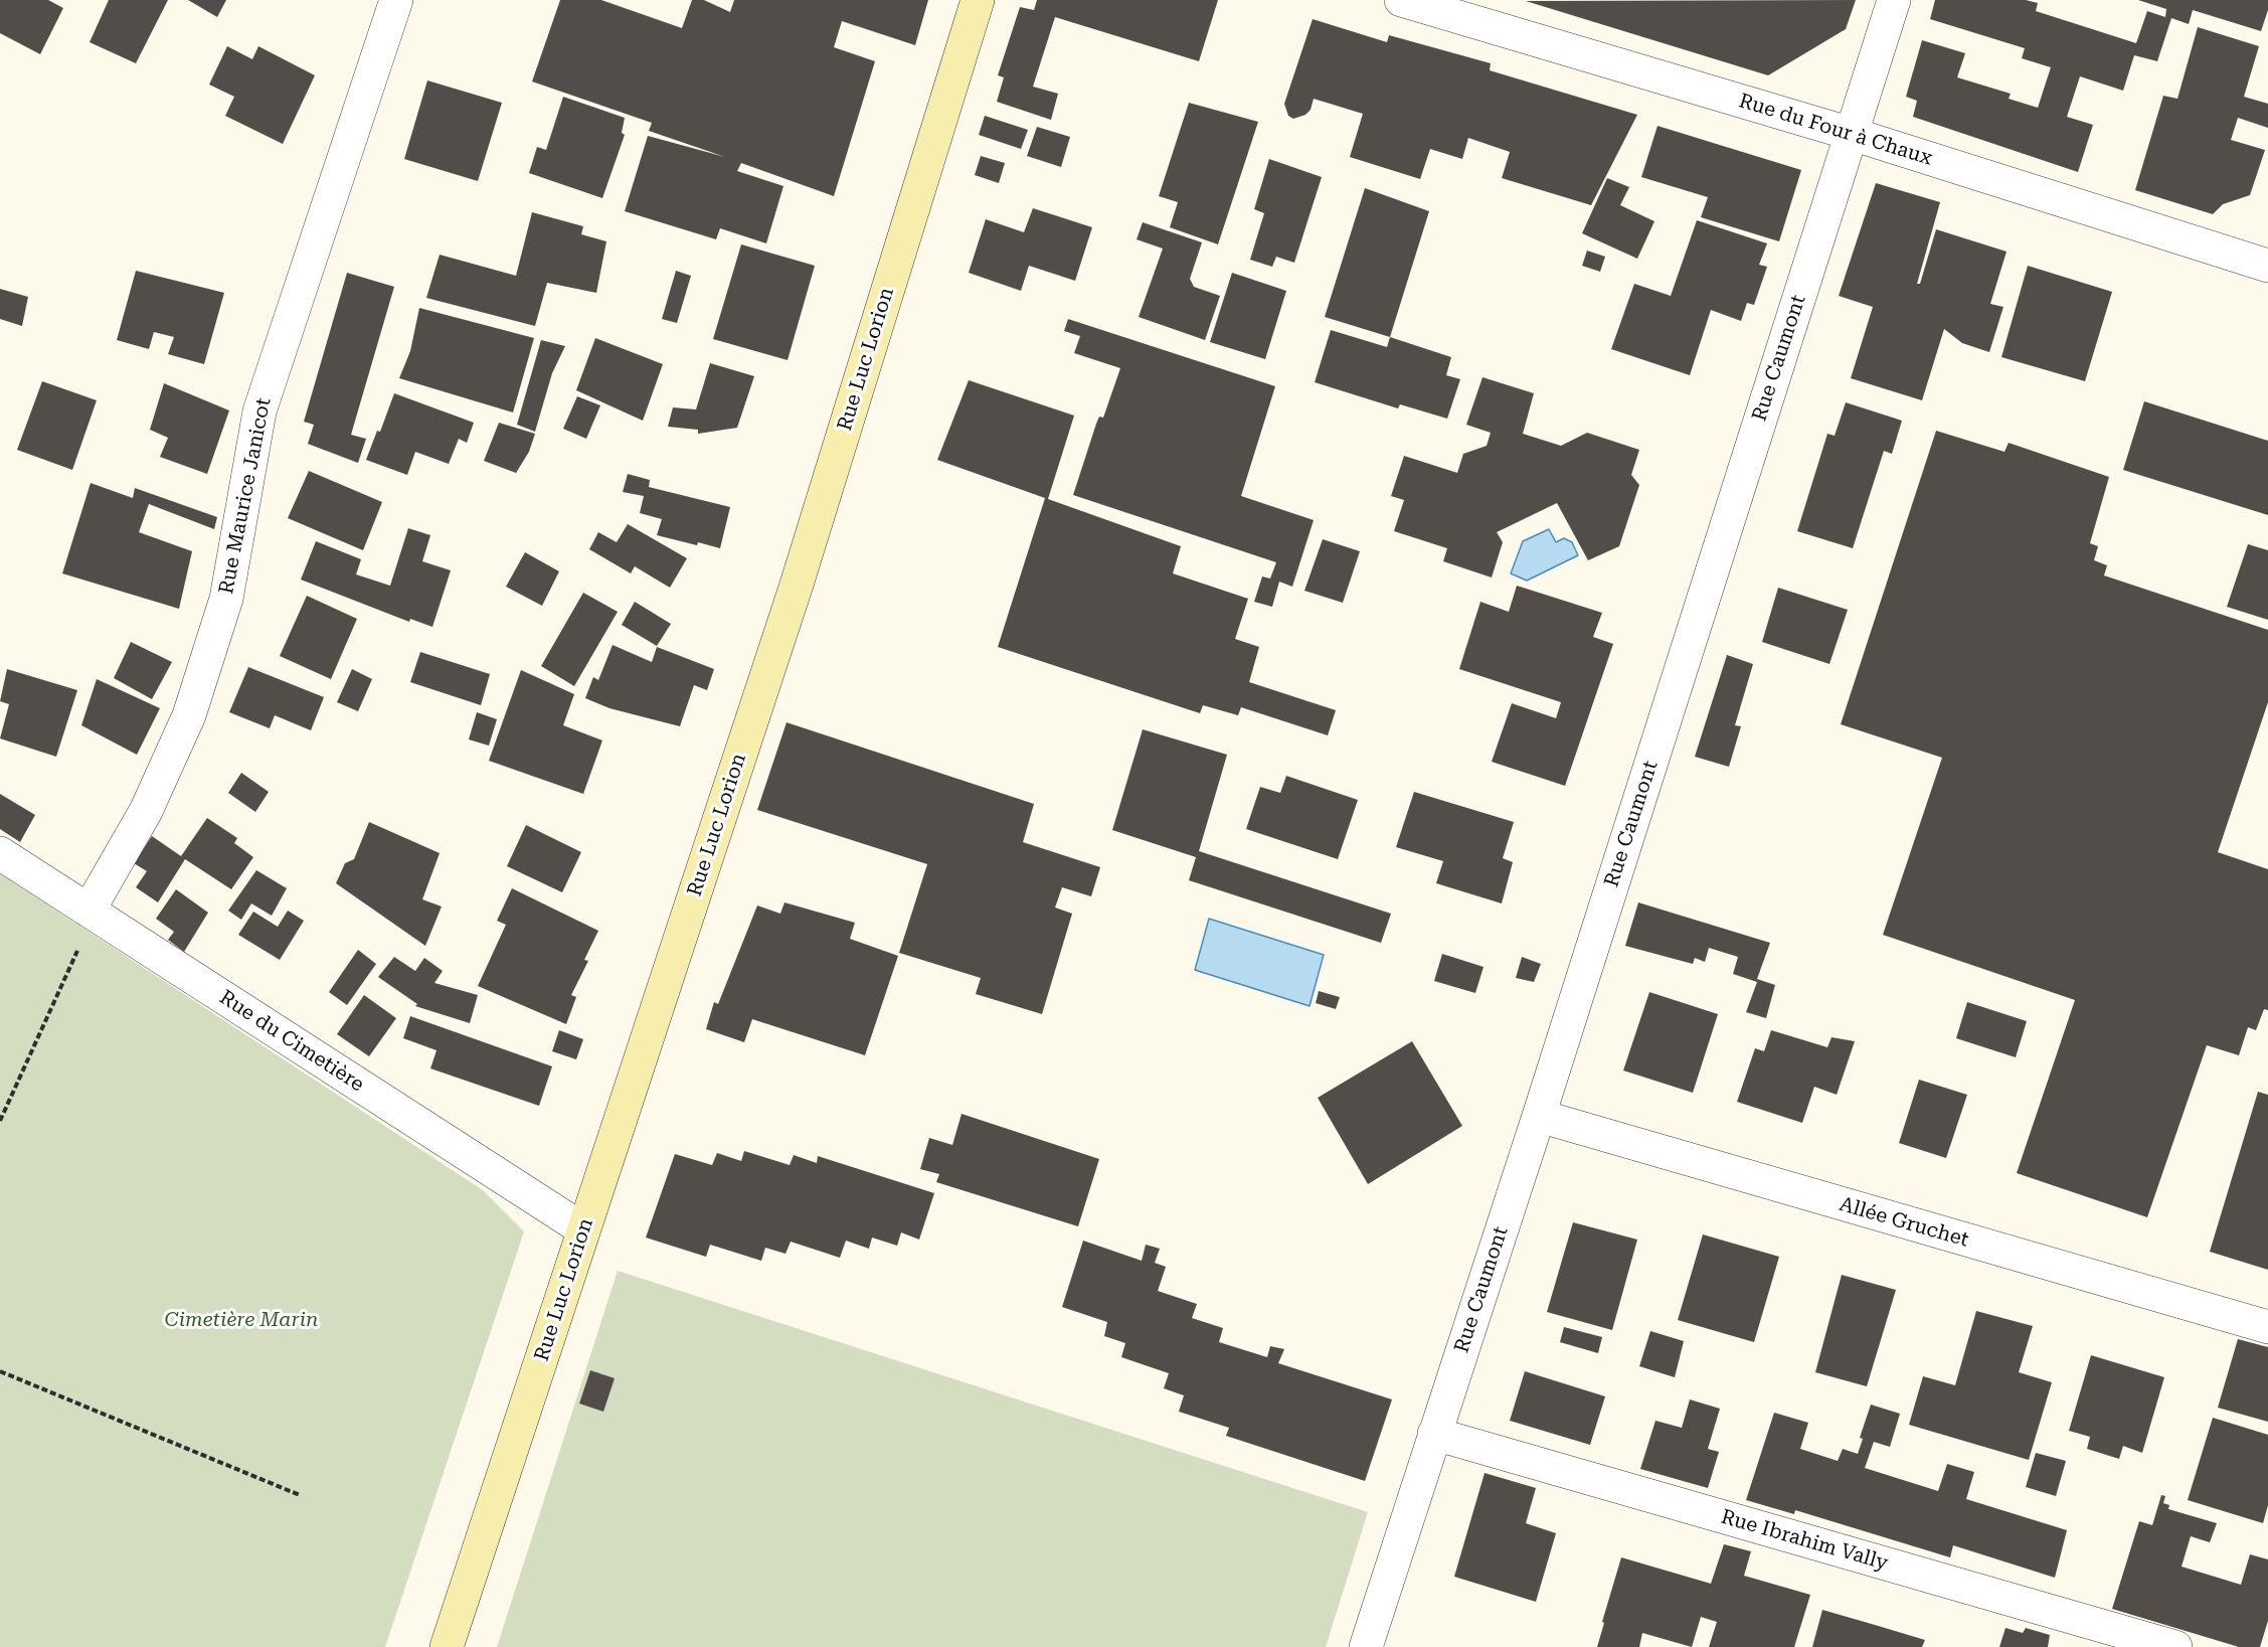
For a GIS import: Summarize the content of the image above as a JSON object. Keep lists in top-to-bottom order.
{
  "streets": {
    "street": [
      "Rue du Four à Chaux",
      "Rue Caumont",
      "Rue Luc Lorion",
      "Rue Maurice Janicot",
      "Rue du Cimetière",
      "Allée Gruchet",
      "Rue Ibrahim Vally"
    ]
  },
  "crossings": [
    ["Rue du Four à Chaux", "Rue Caumont"],
    ["Rue Caumont", "Allée Gruchet"],
    ["Rue Caumont", "Rue Ibrahim Vally"],
    ["Rue Luc Lorion", "Rue du Cimetière"],
    ["Rue Maurice Janicot", "Rue du Cimetière"]
  ],
  "parks": ["Cimetière Marin"]
}
